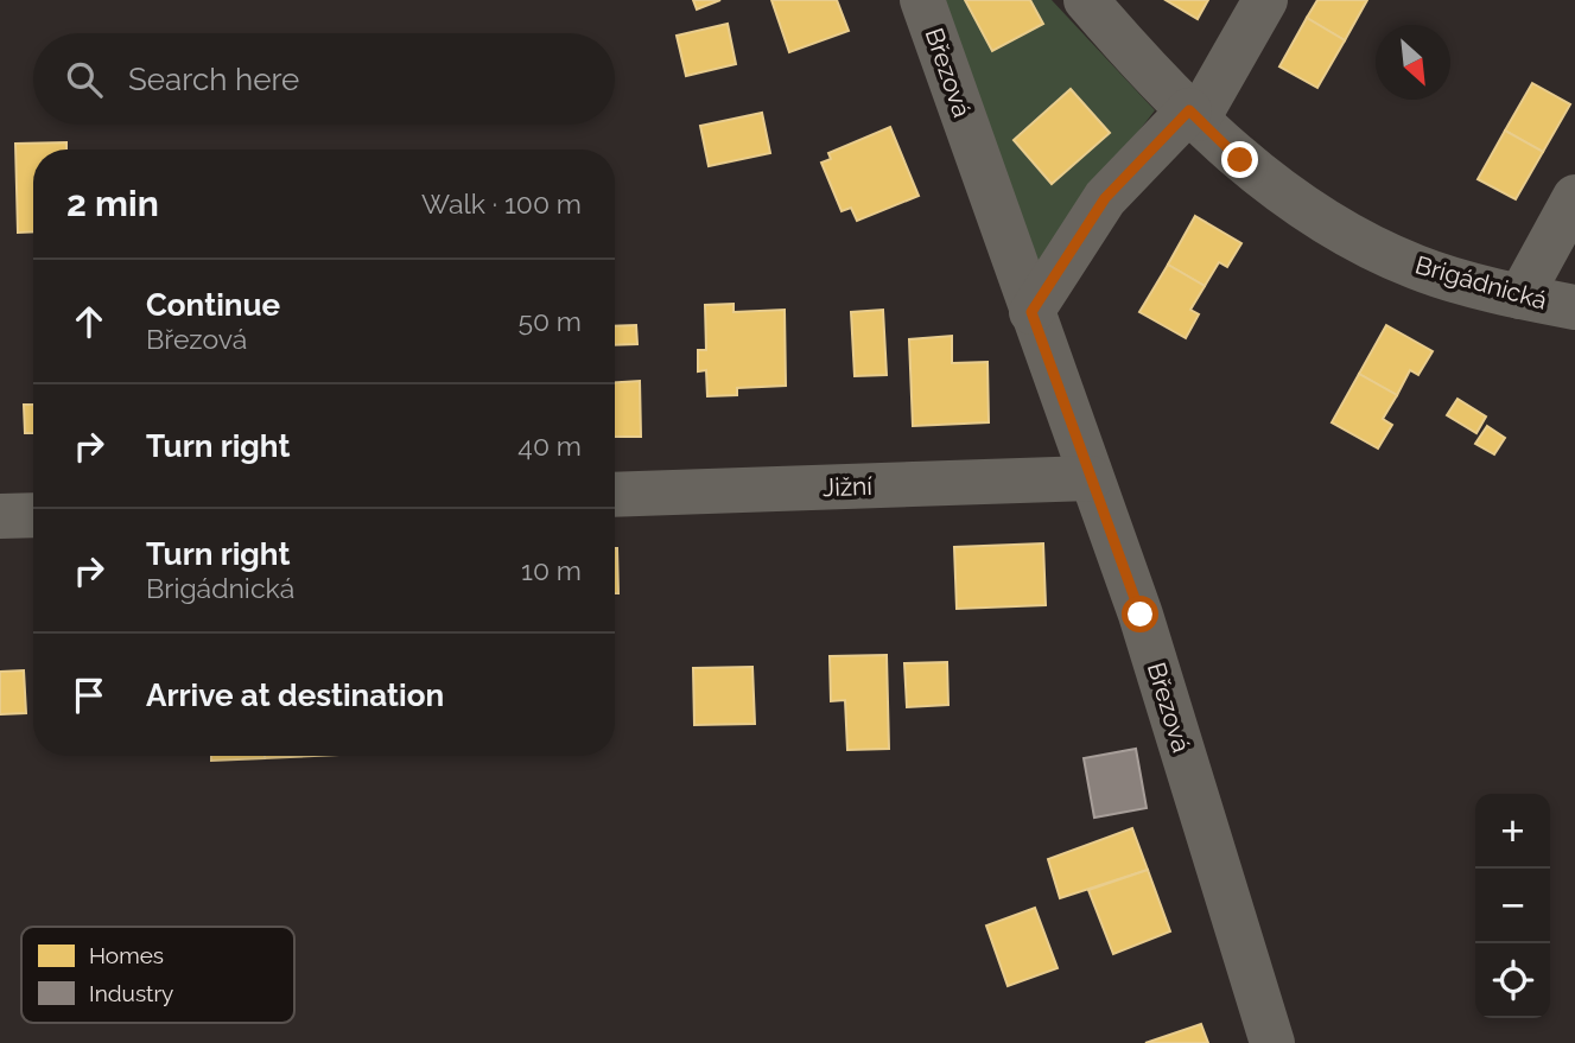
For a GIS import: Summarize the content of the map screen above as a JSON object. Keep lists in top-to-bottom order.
{
  "streets": {
    "street": ["Březová", "Brigádnická", "Jižní"]
  },
  "crossings": [
    ["Březová", "Jižní"]
  ],
  "legend": ["Homes", "Industry"],
  "north": "bottom right",
  "page": {
    "search": "Search here",
    "heading": ["2 min", "Walk · 100 m"],
    "list": [
      ["Continue", "Březová", "50 m"],
      ["Turn right", "40 m"],
      ["Turn right", "Brigádnická", "10 m"],
      "Arrive at destination"
    ],
    "map_buttons": ["+", "−"]
  }
}
